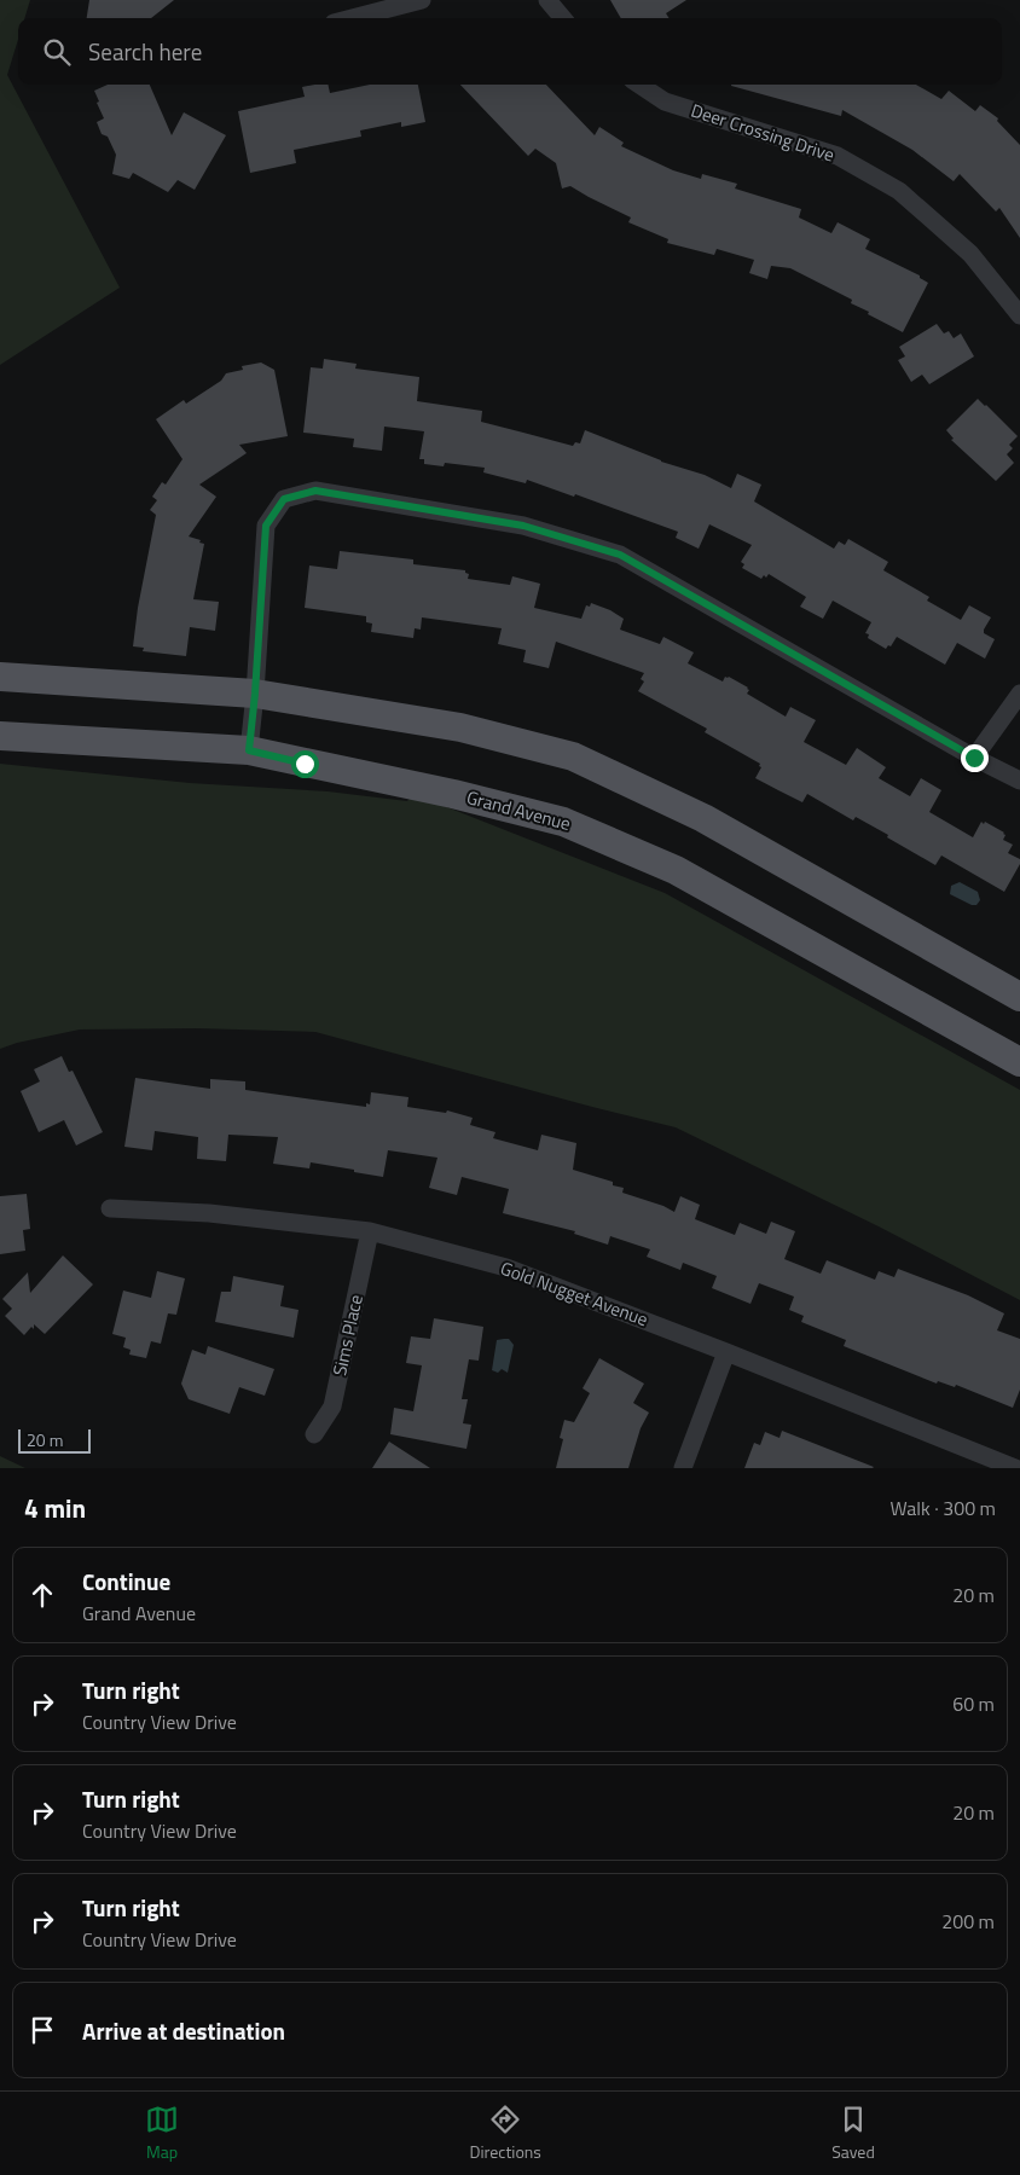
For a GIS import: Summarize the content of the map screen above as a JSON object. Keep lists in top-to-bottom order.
{
  "streets": {
    "main road": ["Grand Avenue"],
    "street": ["Deer Crossing Drive", "Gold Nugget Avenue", "Sims Place"]
  },
  "crossings": [
    ["Gold Nugget Avenue", "Sims Place"]
  ],
  "scale_bar": "20 m",
  "page": {
    "search": "Search here",
    "scale": "20 m",
    "heading": ["4 min", "Walk · 300 m"],
    "list": [
      ["Continue", "Grand Avenue", "20 m"],
      ["Turn right", "Country View Drive", "60 m"],
      ["Turn right", "Country View Drive", "20 m"],
      ["Turn right", "Country View Drive", "200 m"],
      "Arrive at destination"
    ],
    "nav": ["Map", "Directions", "Saved"]
  }
}
